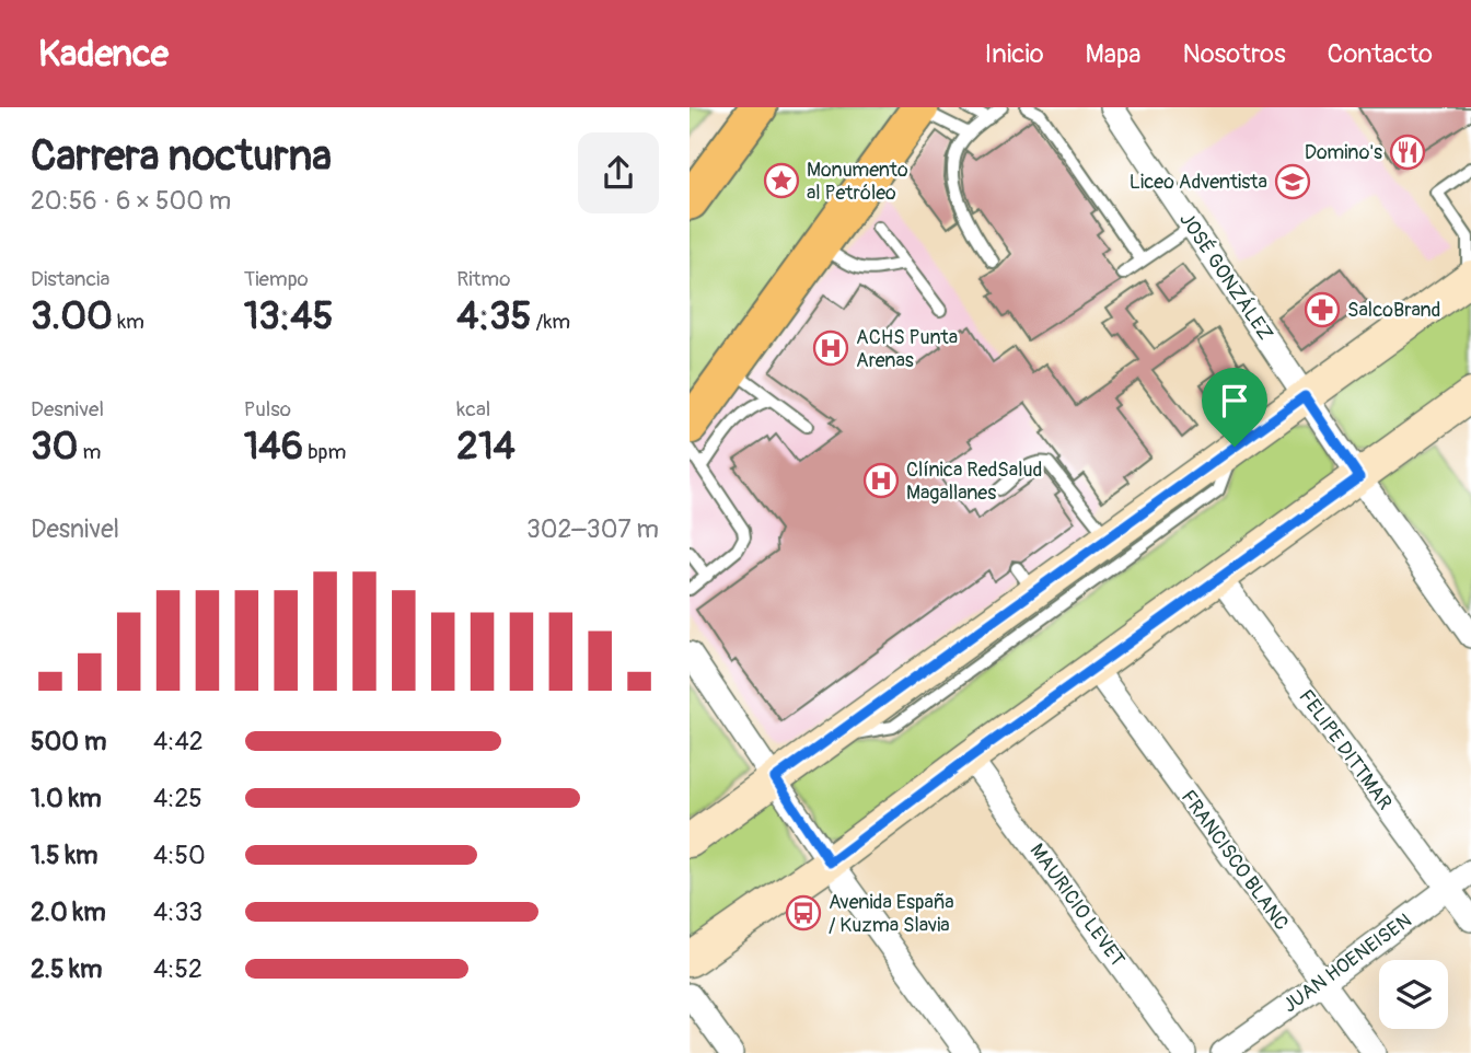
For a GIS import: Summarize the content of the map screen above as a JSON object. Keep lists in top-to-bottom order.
{
  "streets": {
    "street": [
      "JOSÉ GONZÁLEZ",
      "FELIPE DITTMAR",
      "FRANCISCO BLANC",
      "MAURICIO LEVET",
      "JUAN HOENEISEN"
    ]
  },
  "crossings": [
    ["FELIPE DITTMAR", "JUAN HOENEISEN"],
    ["FRANCISCO BLANC", "JUAN HOENEISEN"]
  ],
  "places": {
    "restaurant": ["Domino's"],
    "place": ["Monumento al Petróleo"],
    "school or university": ["Liceo Adventista"],
    "pharmacy": ["SalcoBrand"],
    "hospital": ["ACHS Punta Arenas", "Clínica RedSalud Magallanes"],
    "bus stop": ["Avenida España / Kuzma Slavia"]
  },
  "page": {
    "header": "Kadence",
    "nav": [
      "Inicio",
      "Mapa",
      "Nosotros",
      "Contacto"
    ],
    "heading": ["Carrera nocturna", "20:56 · 6 × 500 m"],
    "stats": [
      ["Distancia", "3.00 km"],
      ["Tiempo", "13:45"],
      ["Ritmo", "4:35 /km"],
      ["Desnivel", "30 m"],
      ["Pulso", "146 bpm"],
      ["kcal", "214"]
    ],
    "chart": ["Desnivel", "302–307 m"],
    "list": [
      {
        "name": "500 m",
        "note": "4:42"
      },
      {
        "name": "1.0 km",
        "note": "4:25"
      },
      {
        "name": "1.5 km",
        "note": "4:50"
      },
      {
        "name": "2.0 km",
        "note": "4:33"
      },
      {
        "name": "2.5 km",
        "note": "4:52"
      }
    ]
  }
}
